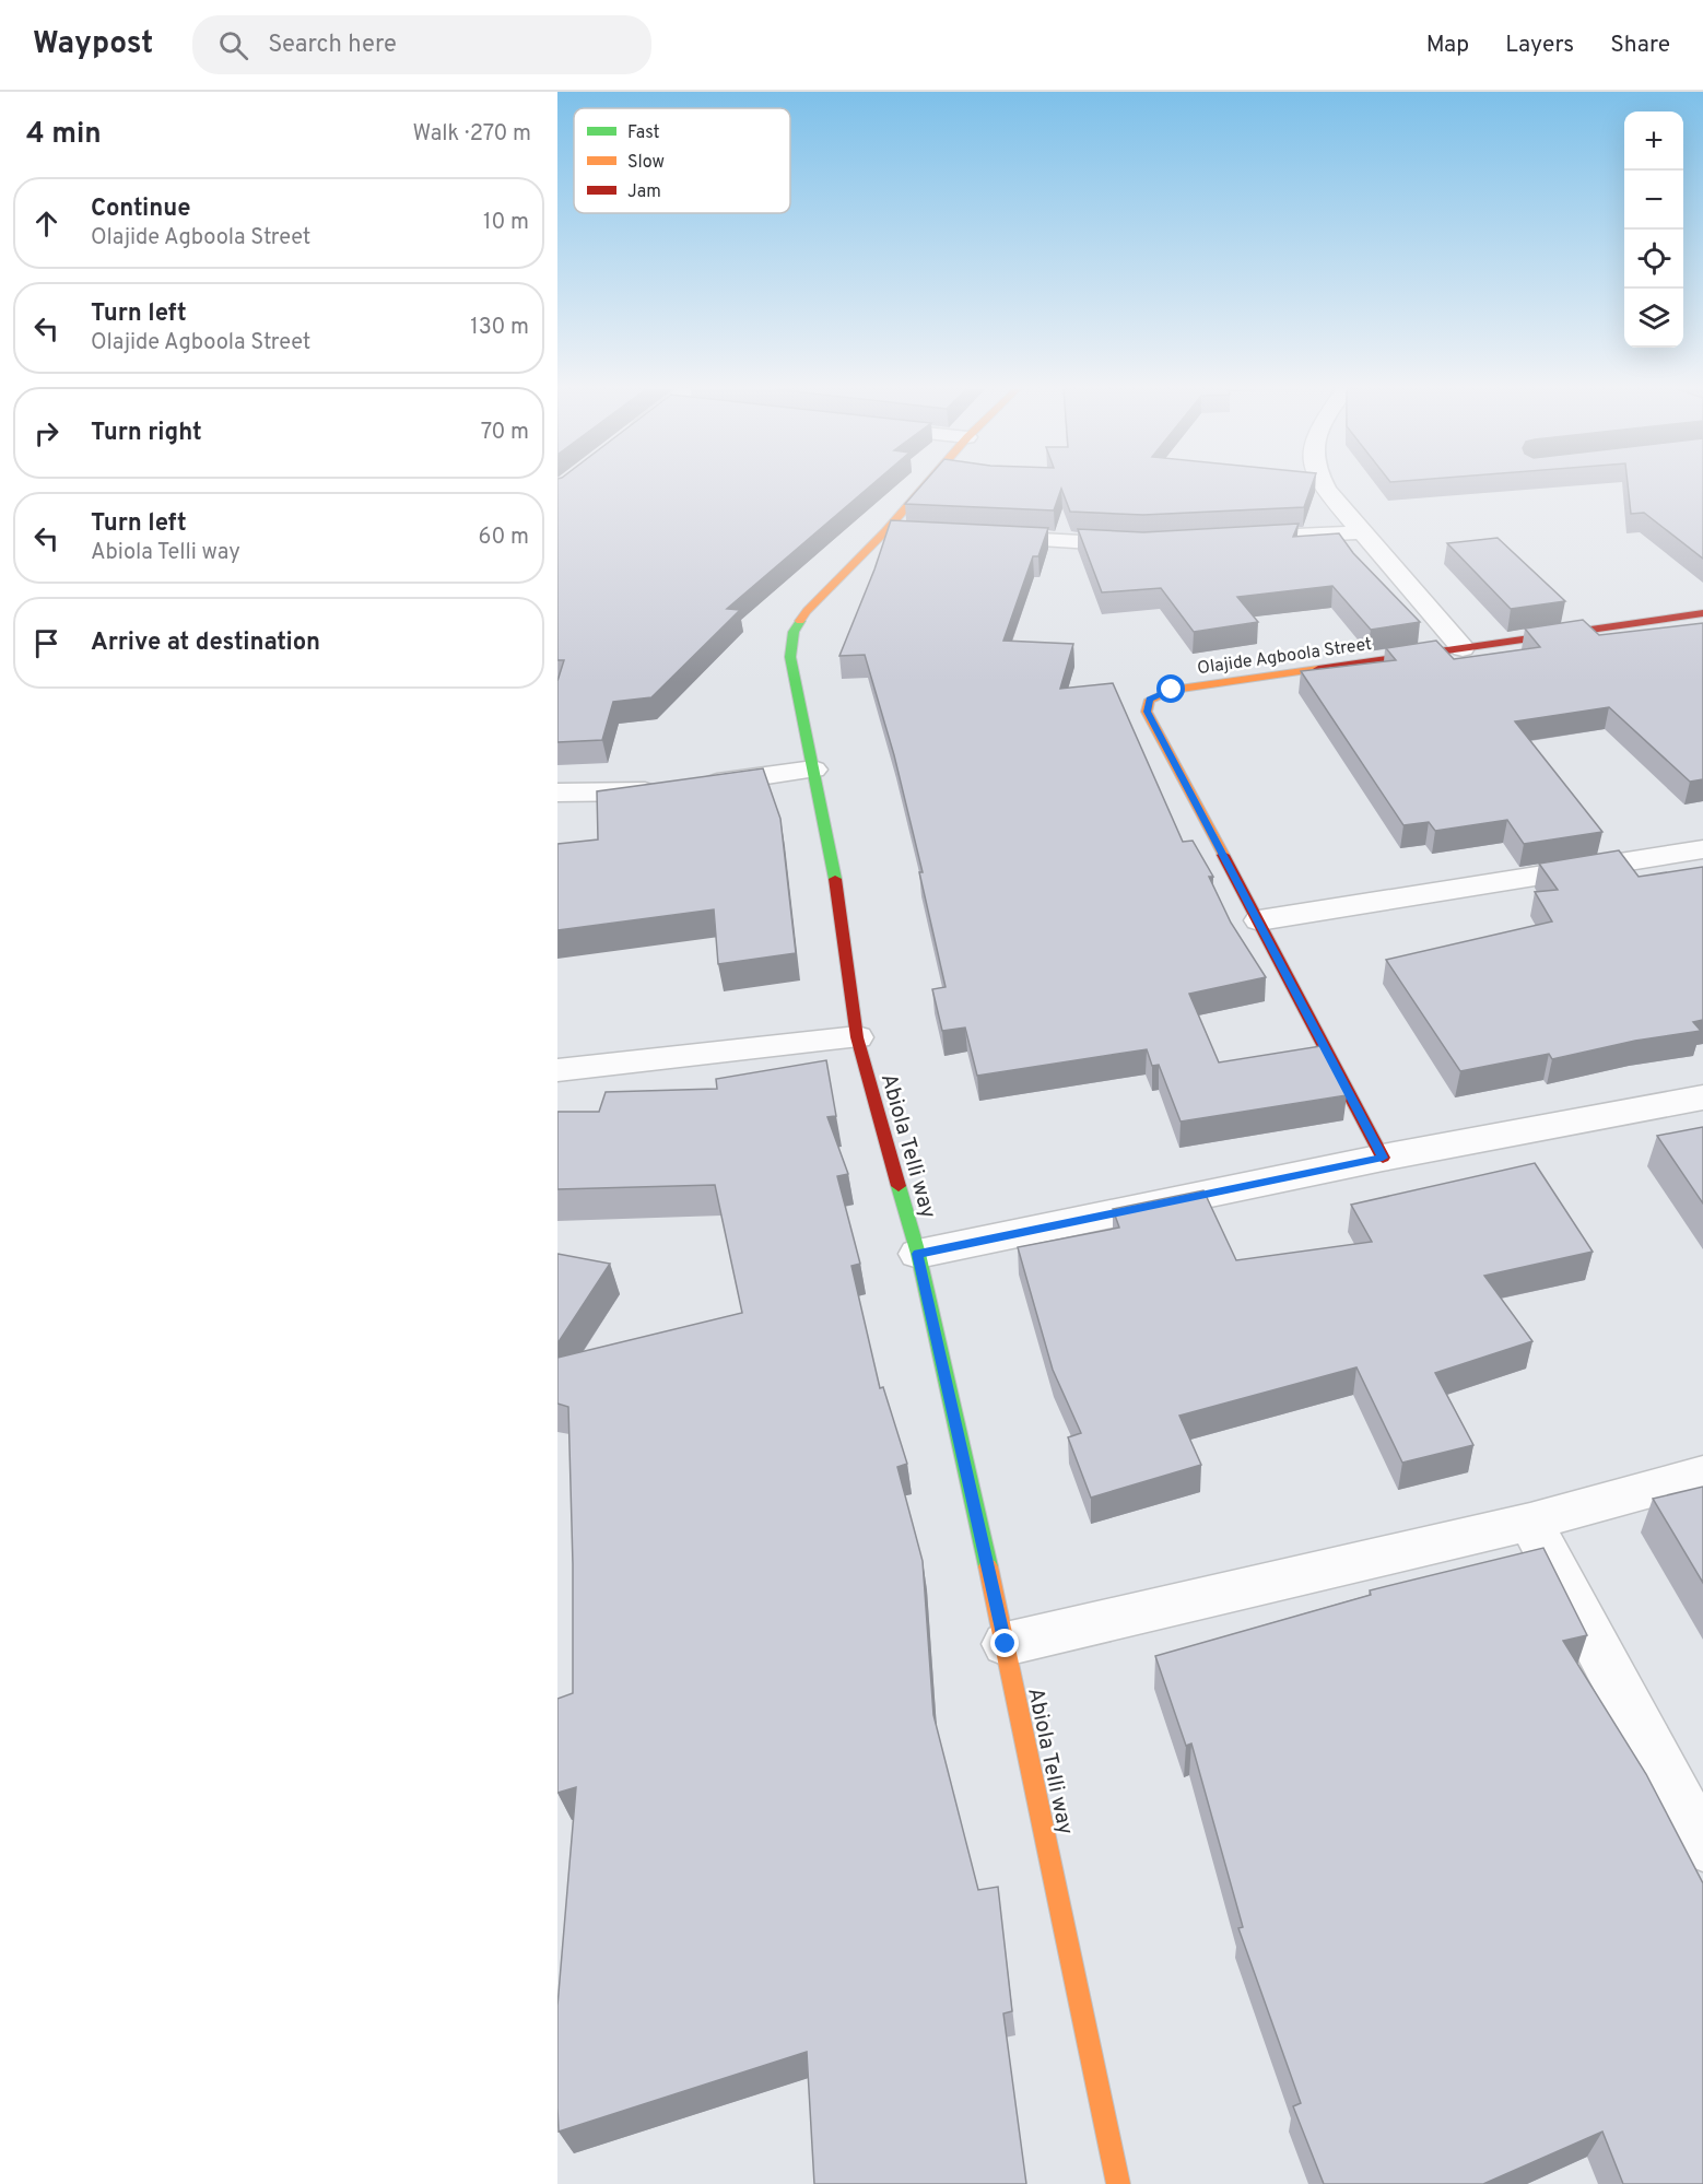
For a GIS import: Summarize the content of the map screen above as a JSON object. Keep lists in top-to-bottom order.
{
  "streets": {
    "street": ["Olajide Agboola Street", "Abiola Telli way"]
  },
  "legend": ["Fast", "Slow", "Jam"],
  "page": {
    "header": "Waypost",
    "search": "Search here",
    "nav": ["Map", "Layers", "Share"],
    "heading": ["4 min", "Walk · 270 m"],
    "map_buttons": ["+", "−"],
    "list": [
      ["Continue", "Olajide Agboola Street", "10 m"],
      ["Turn left", "Olajide Agboola Street", "130 m"],
      ["Turn right", "70 m"],
      ["Turn left", "Abiola Telli way", "60 m"],
      "Arrive at destination"
    ]
  }
}
